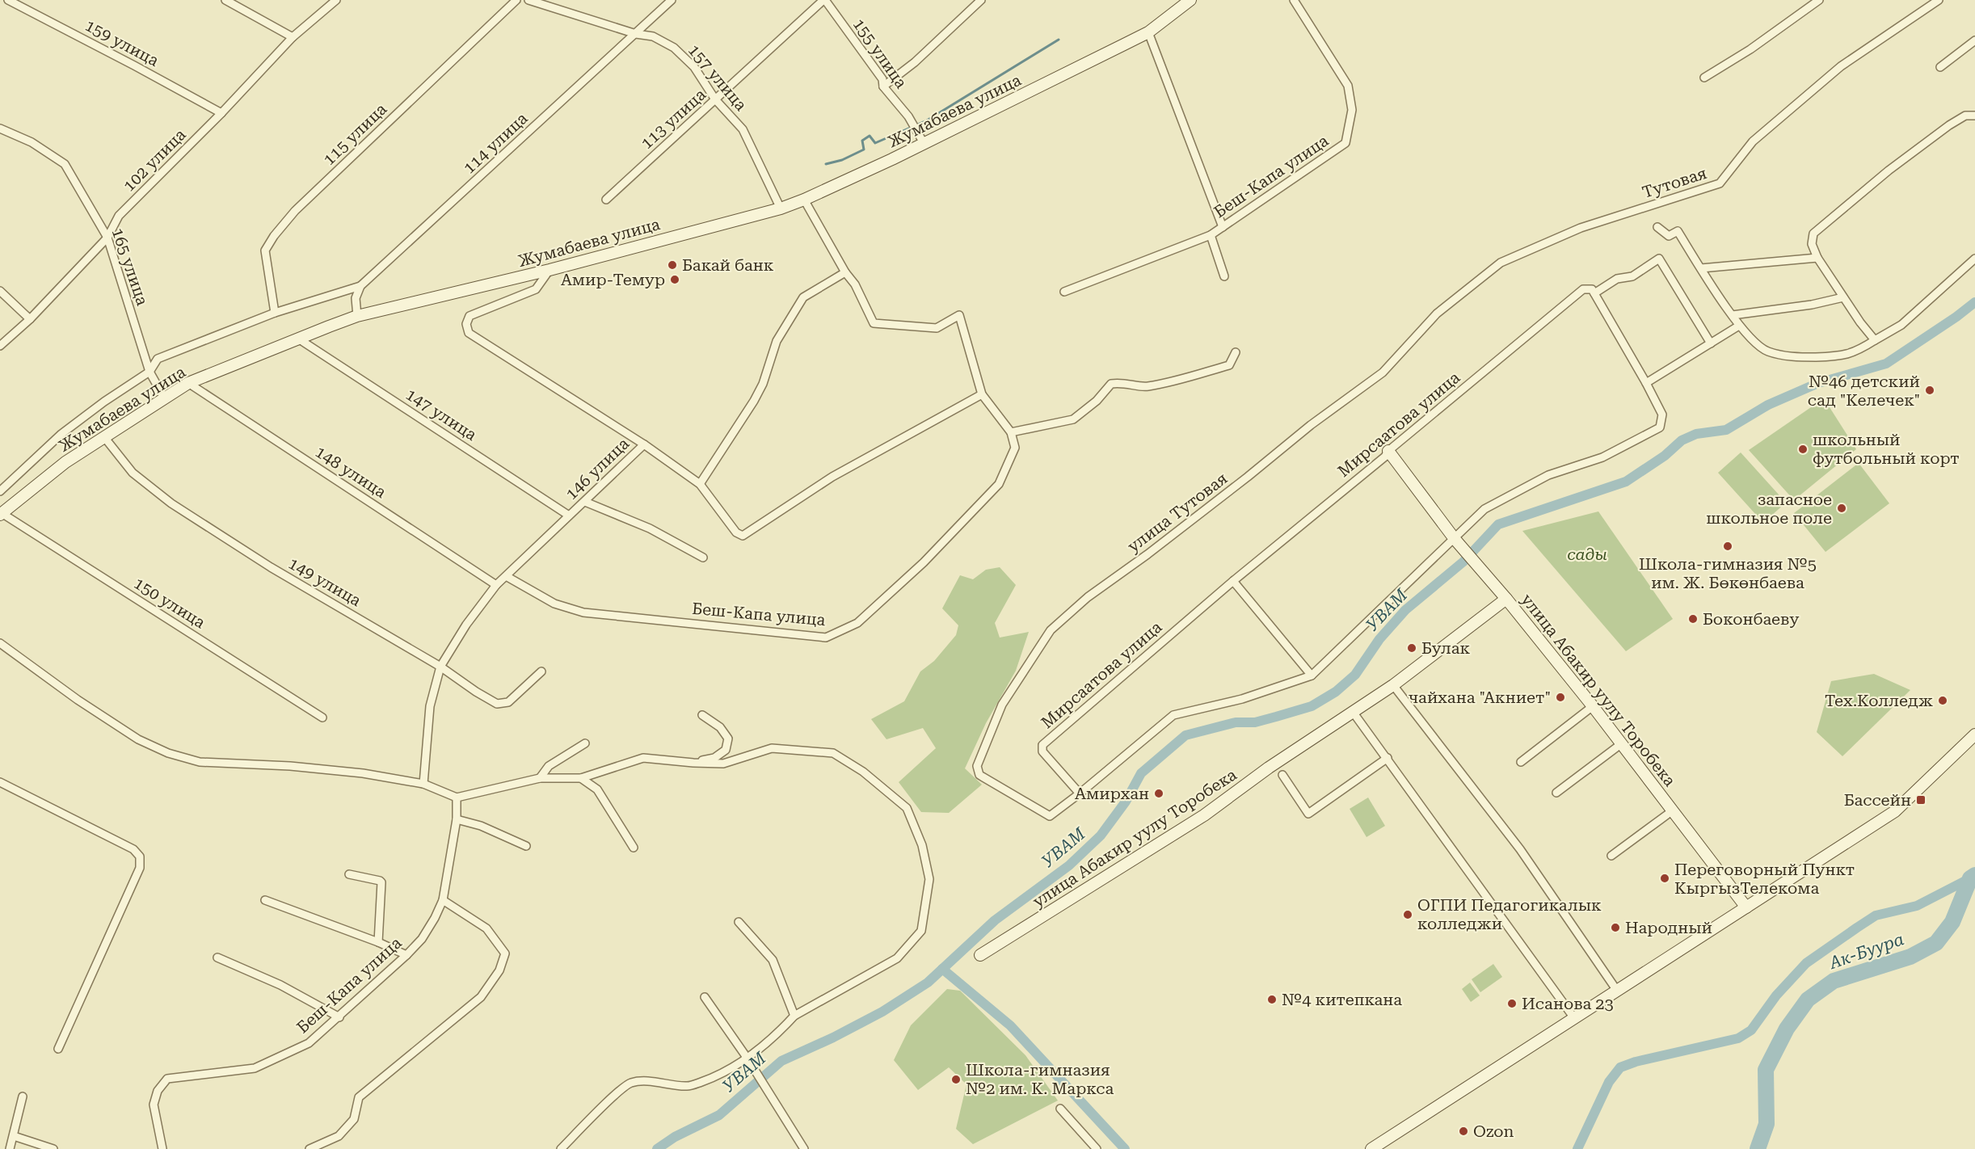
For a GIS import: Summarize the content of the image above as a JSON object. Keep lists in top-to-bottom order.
{
  "streets": {
    "street": [
      "159 улица",
      "155 улица",
      "157 улица",
      "Жумабаева улица",
      "113 улица",
      "115 улица",
      "114 улица",
      "102 улица",
      "Беш-Капа улица",
      "Тутовая",
      "165 улица",
      "147 улица",
      "Мирсаатова улица",
      "146 улица",
      "148 улица",
      "улица Тутовая",
      "149 улица",
      "150 улица",
      "улица Абакир уулу Торобека"
    ]
  },
  "crossings": [
    ["159 улица", "102 улица"],
    ["155 улица", "Жумабаева улица"],
    ["155 улица", "113 улица"],
    ["157 улица", "Жумабаева улица"],
    ["157 улица", "113 улица"],
    ["157 улица", "114 улица"],
    ["Жумабаева улица", "165 улица"],
    ["Жумабаева улица", "147 улица"],
    ["Жумабаева улица", "146 улица"],
    ["Жумабаева улица", "148 улица"],
    ["Жумабаева улица", "149 улица"],
    ["Жумабаева улица", "150 улица"],
    ["102 улица", "165 улица"],
    ["Беш-Капа улица", "146 улица"],
    ["Тутовая", "улица Тутовая"],
    ["147 улица", "146 улица"],
    ["Мирсаатова улица", "улица Тутовая"],
    ["146 улица", "148 улица"],
    ["146 улица", "149 улица"]
  ],
  "water": ["УВАМ", "Ак-Буура"],
  "parks": ["сады"],
  "places": {
    "other": [
      "Бакай банк",
      "Амир-Темур",
      "№46 детский сад \"Келечек\"",
      "школьный футбольный корт",
      "запасное школьное поле",
      "Школа-гимназия №5 им. Ж. Бөкөнбаева",
      "Боконбаеву",
      "Булак",
      "чайхана \"Акниет\"",
      "Тех.Колледж",
      "Амирхан",
      "Переговорный Пункт КыргызТелекома",
      "ОГПИ Педагогикалык колледжи",
      "Народный",
      "№4 китепкана",
      "Исанова 23",
      "Школа-гимназия №2 им. К. Маркса",
      "Ozon"
    ],
    "transit": ["Бассейн"]
  }
}
